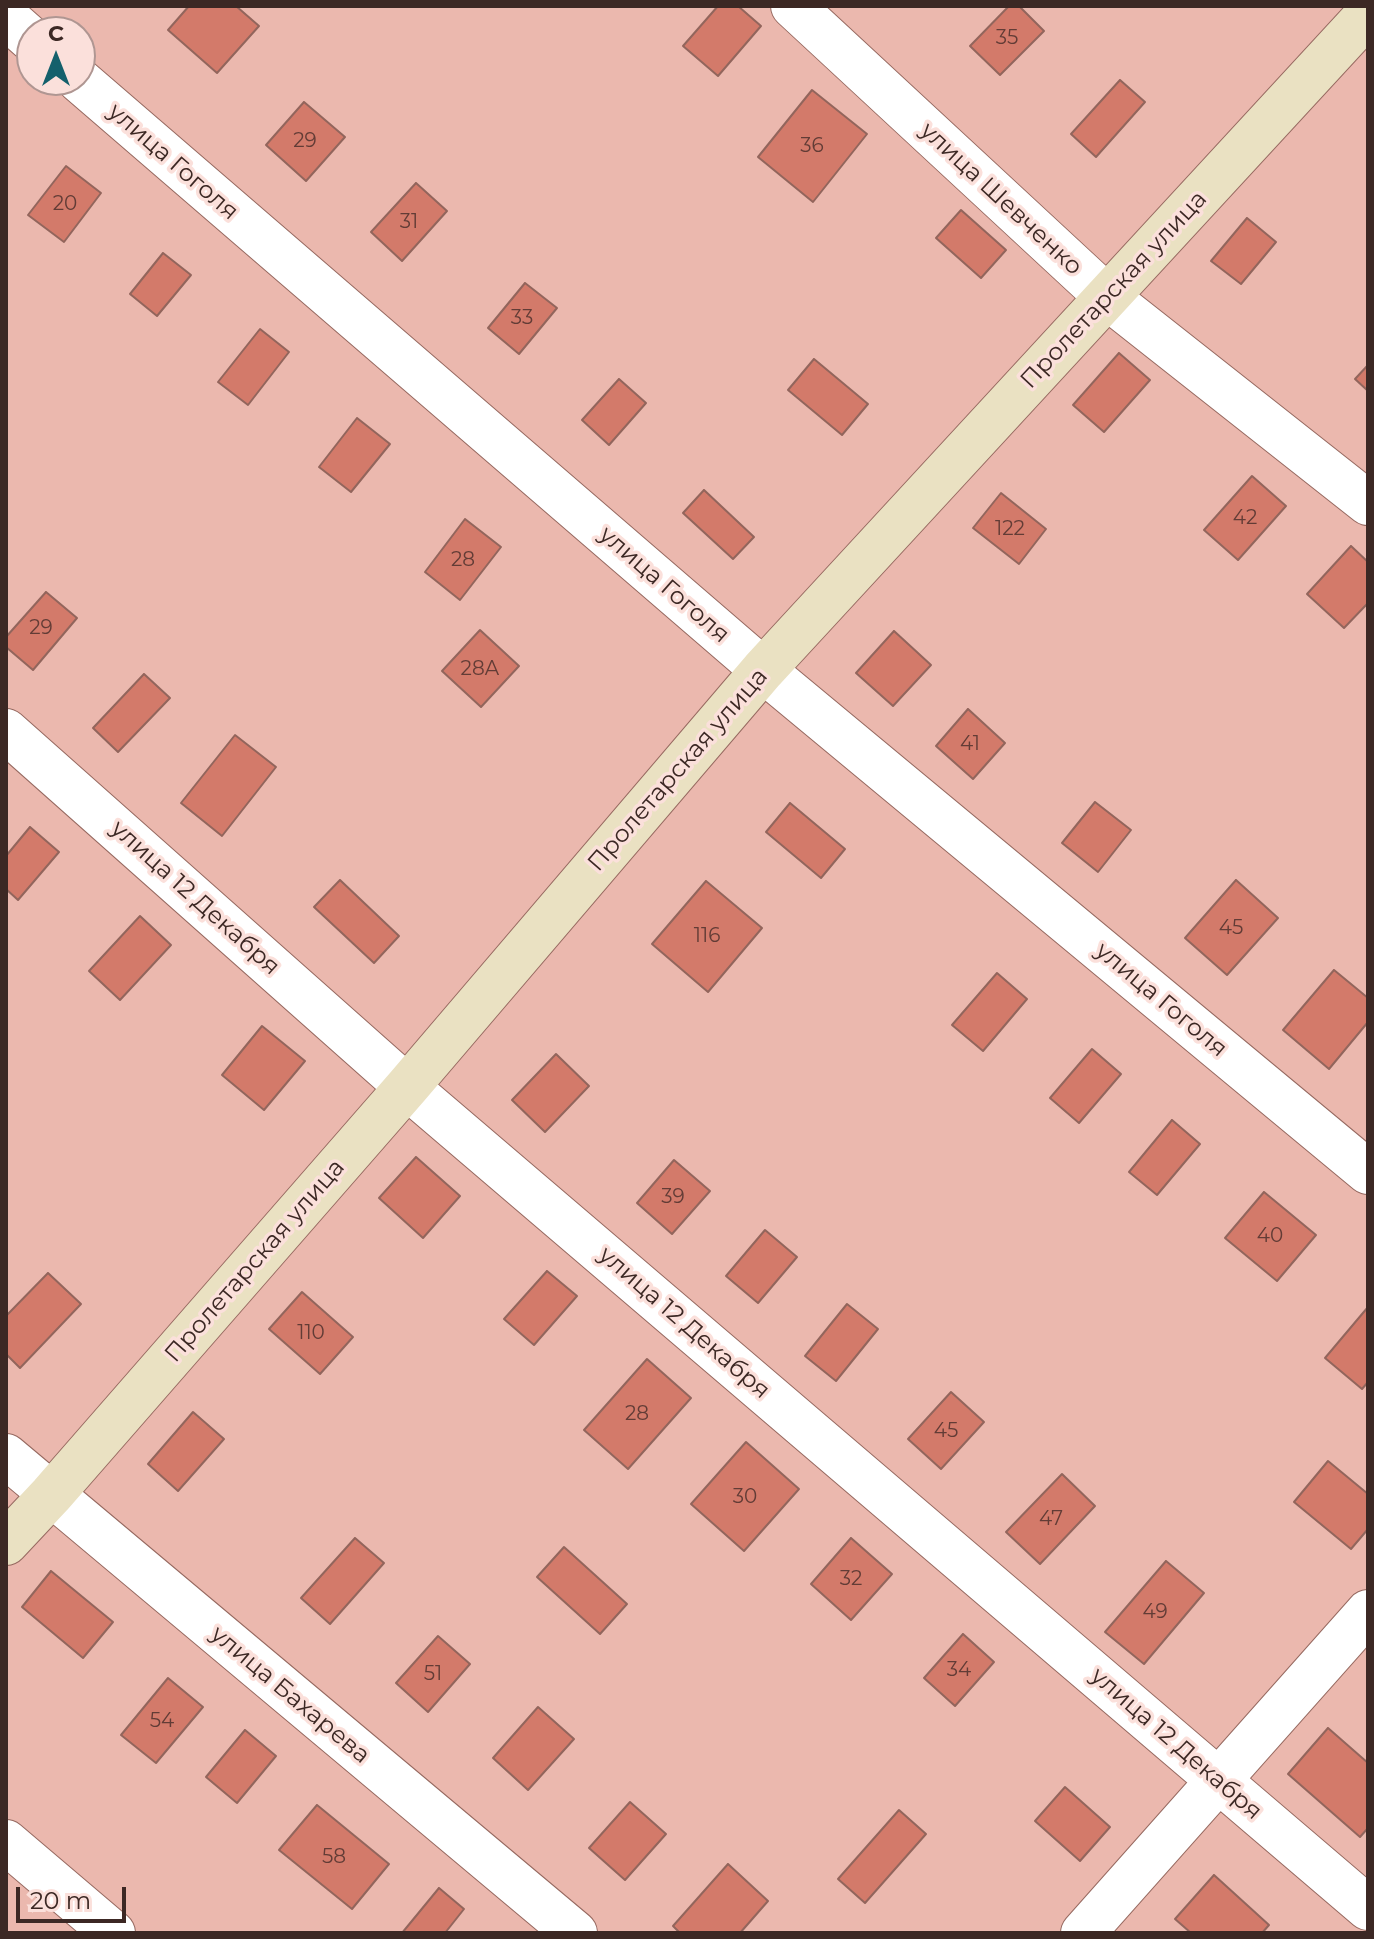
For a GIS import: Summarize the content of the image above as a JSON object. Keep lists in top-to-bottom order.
{
  "streets": {
    "main road": ["Пролетарская улица"],
    "street": [
      "улица Гоголя",
      "улица Шевченко",
      "улица 12 Декабря",
      "улица Бахарева"
    ]
  },
  "crossings": [
    ["улица Гоголя", "Пролетарская улица"],
    ["улица Шевченко", "Пролетарская улица"],
    ["Пролетарская улица", "улица 12 Декабря"],
    ["Пролетарская улица", "улица Бахарева"]
  ],
  "house_numbers": [
    "35",
    "29",
    "36",
    "20",
    "31",
    "33",
    "42",
    "122",
    "28",
    "29",
    "28А",
    "41",
    "45",
    "116",
    "39",
    "40",
    "110",
    "28",
    "45",
    "30",
    "47",
    "32",
    "49",
    "34",
    "51",
    "54",
    "58"
  ],
  "scale_bar": "20 m",
  "north": "top"
}
